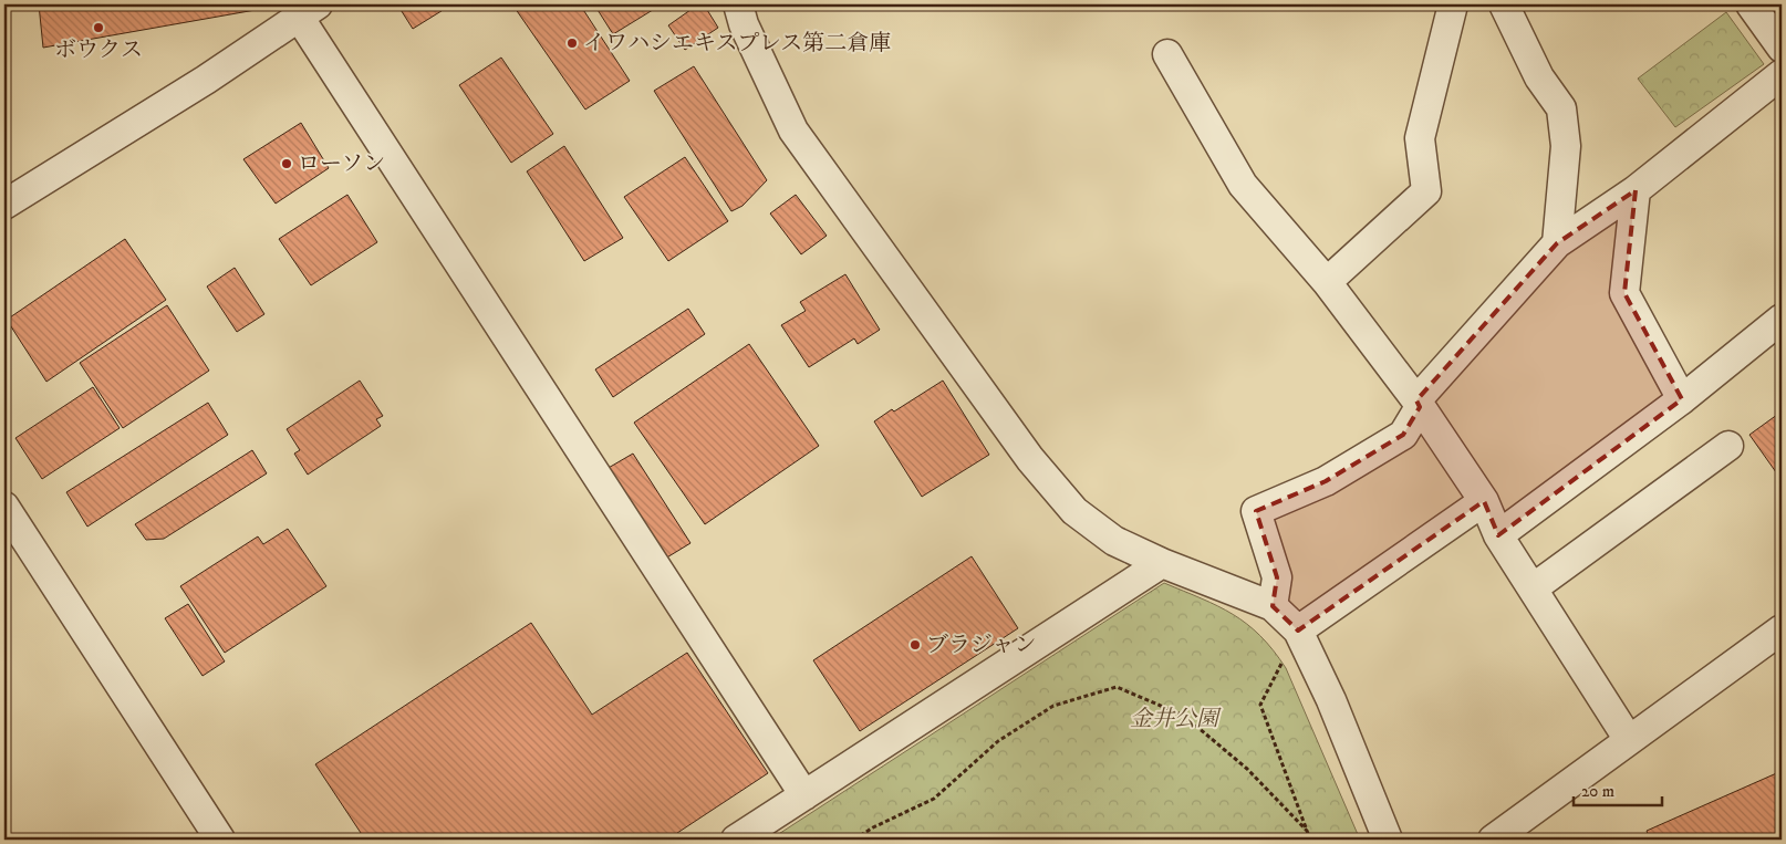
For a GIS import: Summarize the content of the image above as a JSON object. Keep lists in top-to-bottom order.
{
  "parks": ["金井公園"],
  "places": [
    "ボウクス",
    "イワハシエキスプレス第二倉庫",
    "ローソン",
    "ブラジャン"
  ],
  "scale_bar": "20 m"
}
